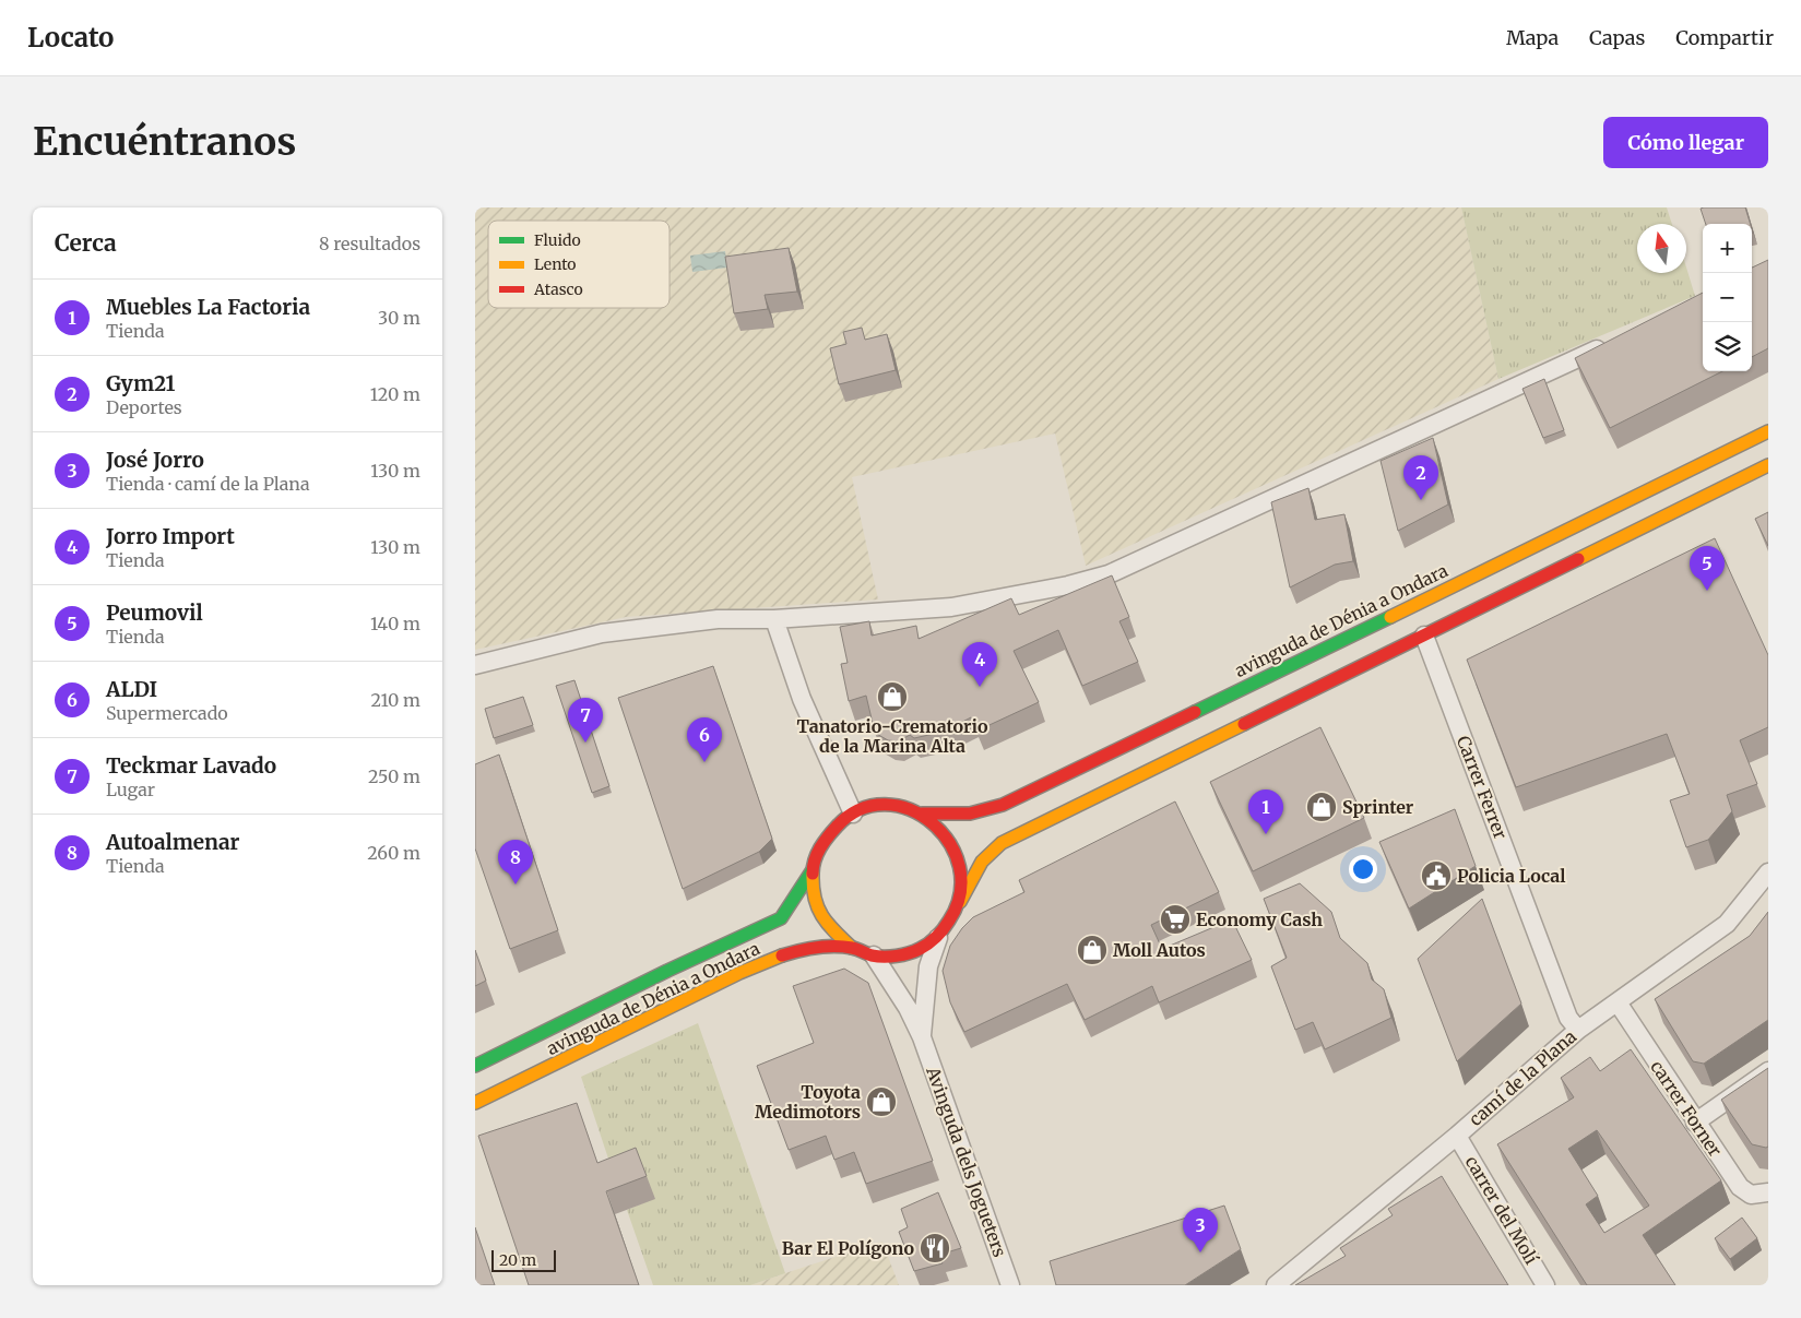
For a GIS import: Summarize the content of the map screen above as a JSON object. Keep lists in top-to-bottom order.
{
  "streets": {
    "main road": ["avinguda de Dénia a Ondara"],
    "street": [
      "Carrer Ferrer",
      "camí de la Plana",
      "carrer Forner",
      "Avinguda dels Jogueters",
      "carrer del Molí"
    ]
  },
  "crossings": [
    ["avinguda de Dénia a Ondara", "Avinguda dels Jogueters"],
    ["Carrer Ferrer", "camí de la Plana"],
    ["camí de la Plana", "carrer Forner"],
    ["camí de la Plana", "carrer del Molí"]
  ],
  "places": {
    "shop": [
      "Tanatorio-Crematorio de la Marina Alta",
      "Sprinter",
      "Moll Autos",
      "Toyota Medimotors"
    ],
    "public building": ["Policia Local"],
    "supermarket": ["Economy Cash"],
    "restaurant": ["Bar El Polígono"]
  },
  "legend": ["Fluido", "Lento", "Atasco"],
  "scale_bar": "20 m",
  "north": "top",
  "page": {
    "header": "Locato",
    "nav": ["Mapa", "Capas", "Compartir"],
    "buttons": "Cómo llegar",
    "title": "Encuéntranos",
    "heading": ["Cerca", "8 resultados"],
    "map_buttons": ["+", "−"],
    "list": [
      {
        "mark": "1",
        "name": "Muebles La Factoria",
        "note": "Tienda",
        "value": "30 m"
      },
      {
        "mark": "2",
        "name": "Gym21",
        "note": "Deportes",
        "value": "120 m"
      },
      {
        "mark": "3",
        "name": "José Jorro",
        "note": "Tienda · camí de la Plana",
        "value": "130 m"
      },
      {
        "mark": "4",
        "name": "Jorro Import",
        "note": "Tienda",
        "value": "130 m"
      },
      {
        "mark": "5",
        "name": "Peumovil",
        "note": "Tienda",
        "value": "140 m"
      },
      {
        "mark": "6",
        "name": "ALDI",
        "note": "Supermercado",
        "value": "210 m"
      },
      {
        "mark": "7",
        "name": "Teckmar Lavado",
        "note": "Lugar",
        "value": "250 m"
      },
      {
        "mark": "8",
        "name": "Autoalmenar",
        "note": "Tienda",
        "value": "260 m"
      }
    ],
    "pins": [
      "2",
      "5",
      "4",
      "7",
      "6",
      "1",
      "8",
      "3"
    ],
    "scale": "20 m"
  }
}
